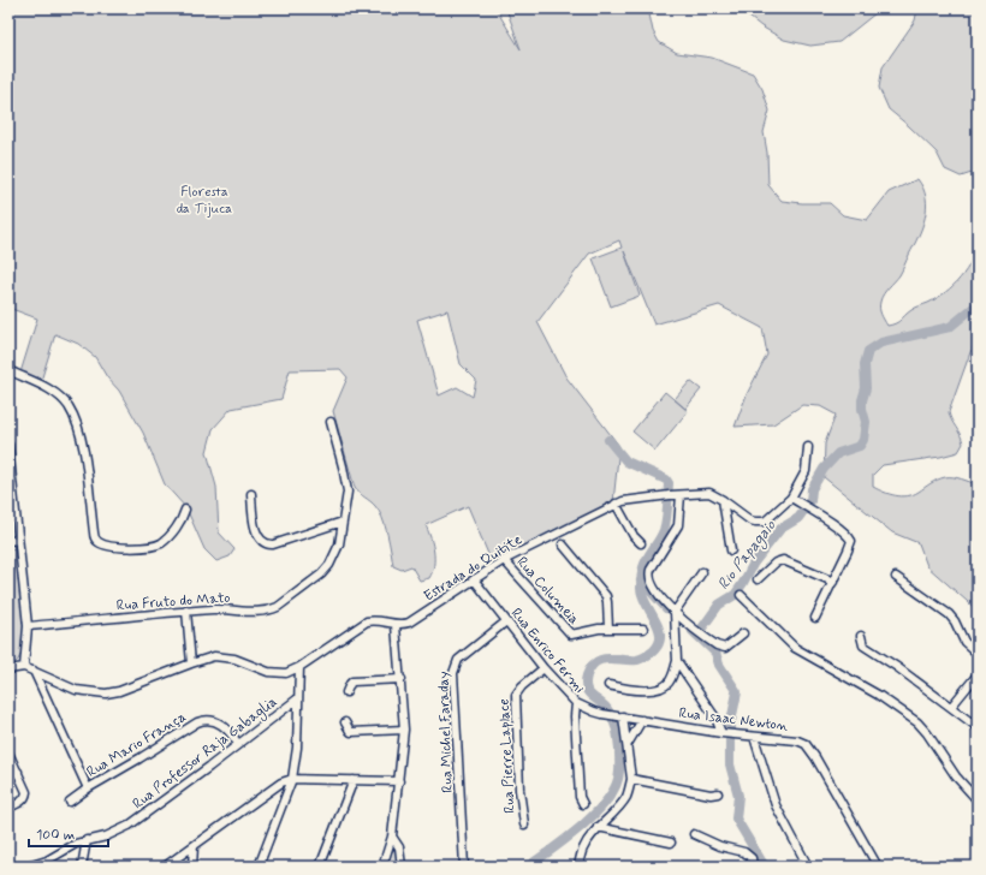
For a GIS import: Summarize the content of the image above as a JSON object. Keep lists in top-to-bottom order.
{
  "streets": {
    "street": [
      "Estrada do Quitite",
      "Rua Columeia",
      "Rua Fruto do Mato",
      "Rua Enrico Fermi",
      "Rua Isaac Newton",
      "Rua Michel Faraday",
      "Rua Mario França",
      "Rua Professor Raja Gabaglia",
      "Rua Pierre Laplace"
    ]
  },
  "crossings": [
    ["Estrada do Quitite", "Rua Columeia"],
    ["Estrada do Quitite", "Rua Enrico Fermi"],
    ["Rua Enrico Fermi", "Rua Isaac Newton"],
    ["Rua Enrico Fermi", "Rua Michel Faraday"],
    ["Rua Enrico Fermi", "Rua Pierre Laplace"],
    ["Rua Mario França", "Rua Professor Raja Gabaglia"]
  ],
  "water": ["Rio Papagaio"],
  "parks": ["Floresta da Tijuca"],
  "scale_bar": "100 m"
}
